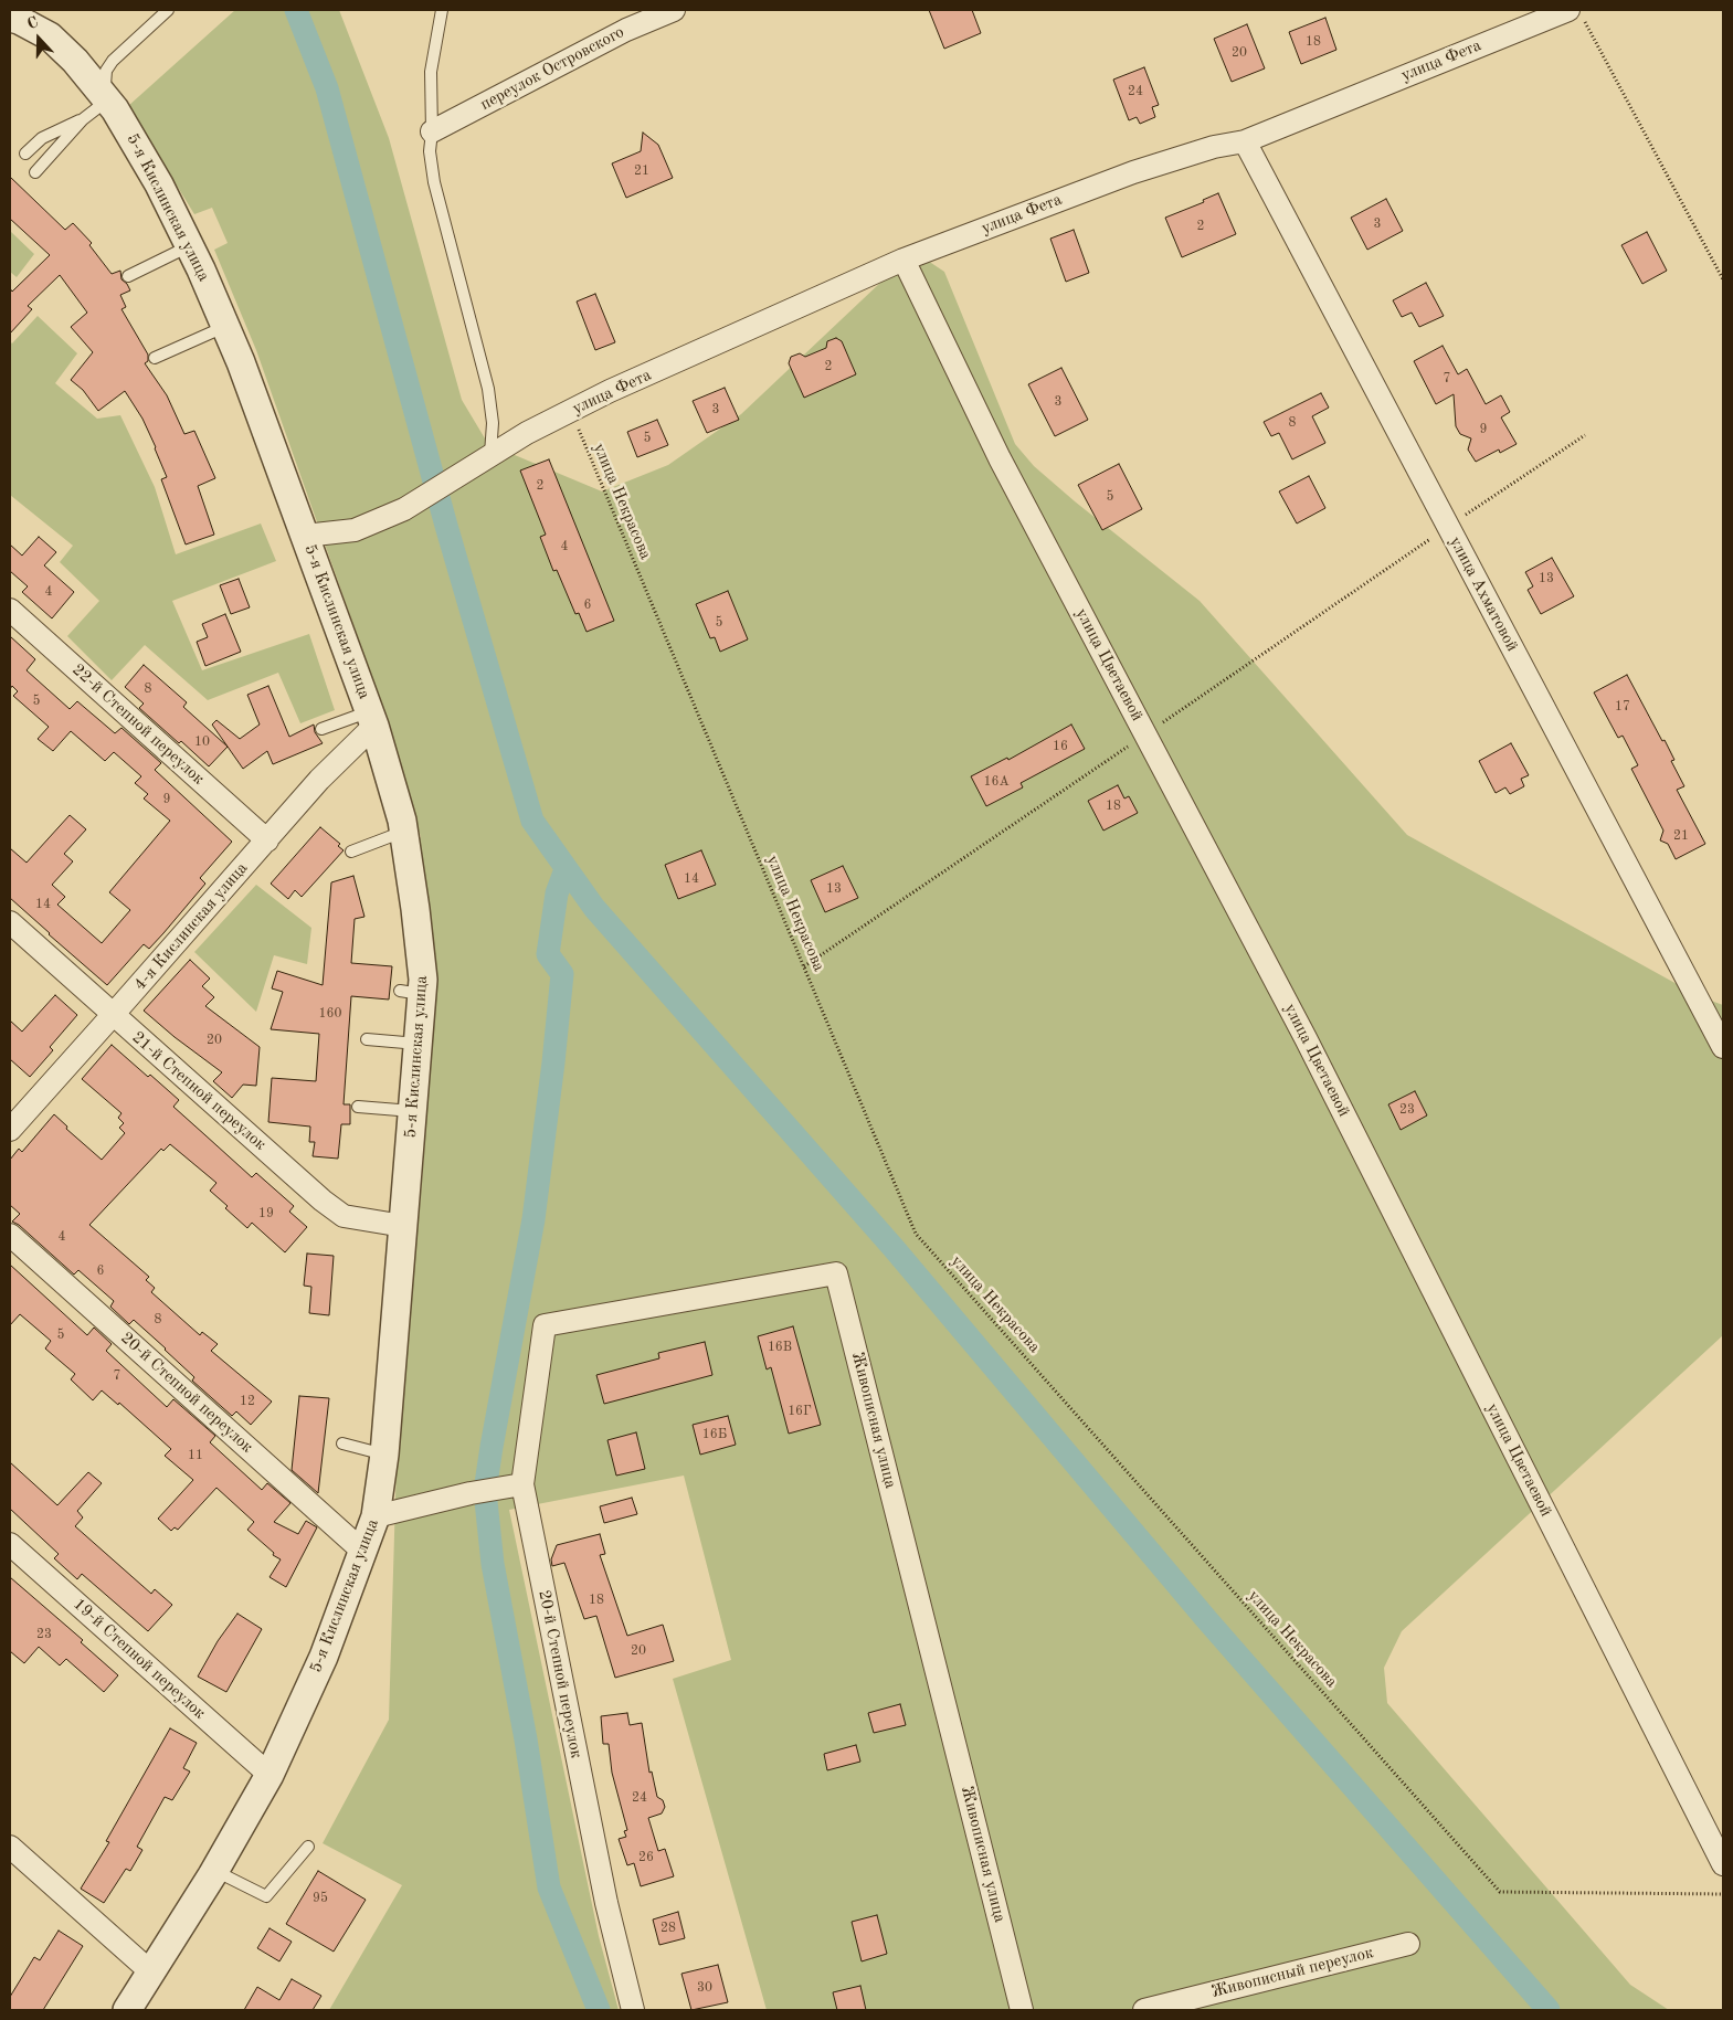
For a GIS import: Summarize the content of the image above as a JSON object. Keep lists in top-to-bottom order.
{
  "streets": {
    "street": [
      "улица Фета",
      "переулок Островского",
      "5-я Кислинская улица",
      "улица Ахматовой",
      "улица Цветаевой",
      "22-й Степной переулок",
      "4-я Кислинская улица",
      "21-й Степной переулок",
      "20-й Степной переулок",
      "Живописная улица",
      "19-й Степной переулок",
      "Живописный переулок"
    ],
    "path": ["улица Некрасова"]
  },
  "crossings": [
    ["улица Фета", "5-я Кислинская улица"],
    ["улица Фета", "улица Некрасова"],
    ["улица Фета", "улица Ахматовой"],
    ["улица Фета", "улица Цветаевой"],
    ["5-я Кислинская улица", "4-я Кислинская улица"],
    ["5-я Кислинская улица", "21-й Степной переулок"],
    ["5-я Кислинская улица", "20-й Степной переулок"],
    ["5-я Кислинская улица", "19-й Степной переулок"],
    ["22-й Степной переулок", "4-я Кислинская улица"],
    ["4-я Кислинская улица", "21-й Степной переулок"],
    ["20-й Степной переулок", "Живописная улица"]
  ],
  "house_numbers": [
    "18",
    "20",
    "24",
    "21",
    "3",
    "2",
    "2",
    "7",
    "3",
    "3",
    "8",
    "9",
    "5",
    "2",
    "5",
    "4",
    "13",
    "4",
    "6",
    "5",
    "8",
    "5",
    "17",
    "10",
    "16",
    "16А",
    "9",
    "18",
    "21",
    "14",
    "13",
    "14",
    "160",
    "20",
    "23",
    "19",
    "4",
    "6",
    "8",
    "5",
    "16В",
    "7",
    "12",
    "16Г",
    "16Б",
    "11",
    "18",
    "23",
    "20",
    "24",
    "26",
    "95",
    "28",
    "30"
  ],
  "north": "top"
}
